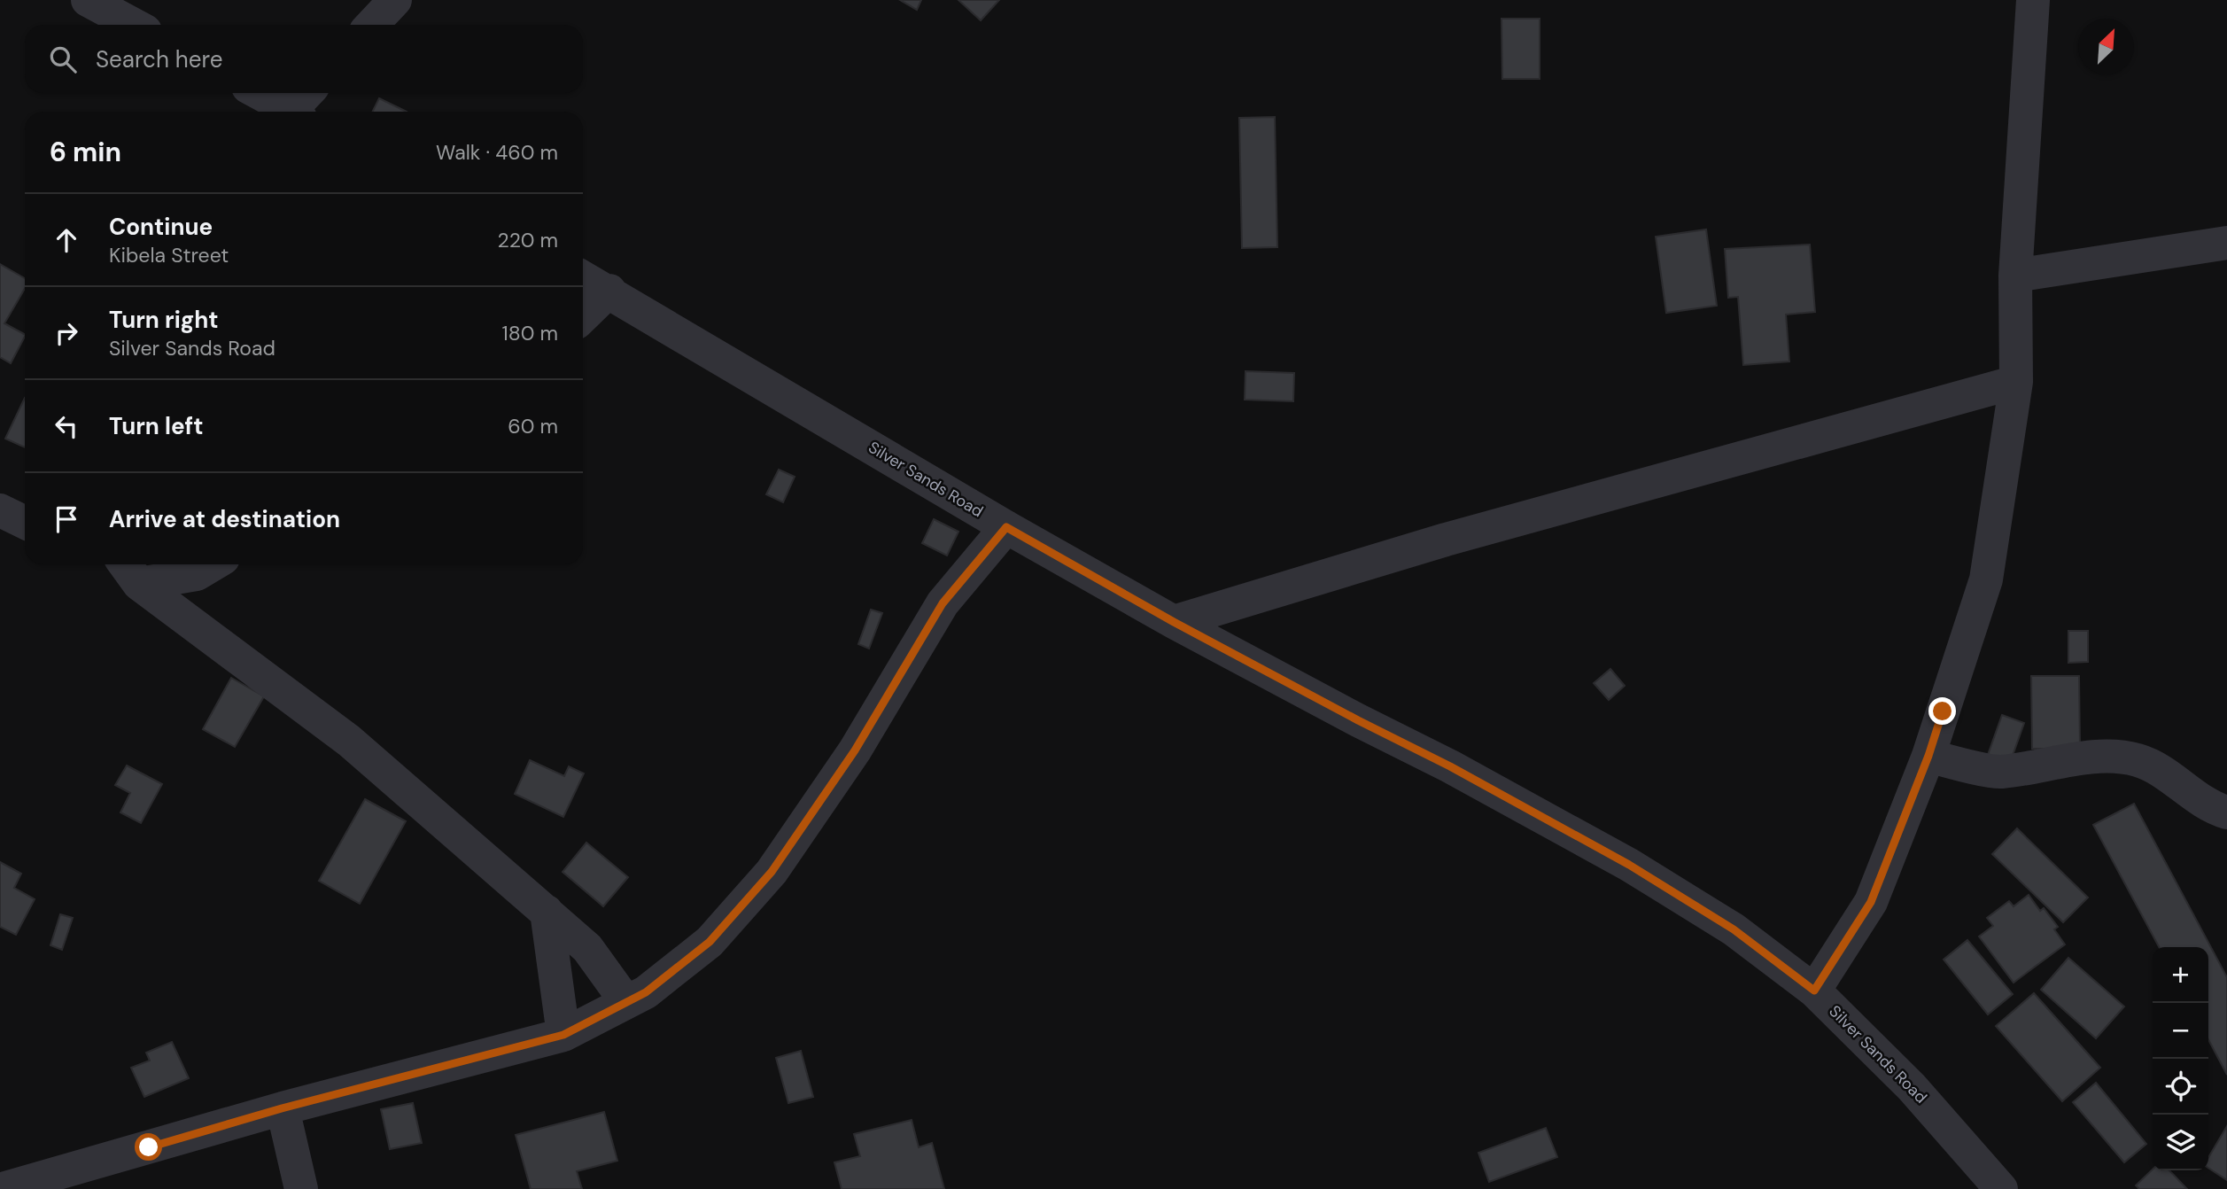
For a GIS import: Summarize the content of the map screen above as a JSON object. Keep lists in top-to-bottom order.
{
  "streets": {
    "street": ["Silver Sands Road"]
  },
  "north": "top right",
  "page": {
    "search": "Search here",
    "heading": ["6 min", "Walk · 460 m"],
    "list": [
      ["Continue", "Kibela Street", "220 m"],
      ["Turn right", "Silver Sands Road", "180 m"],
      ["Turn left", "60 m"],
      "Arrive at destination"
    ],
    "map_buttons": ["+", "−"]
  }
}
